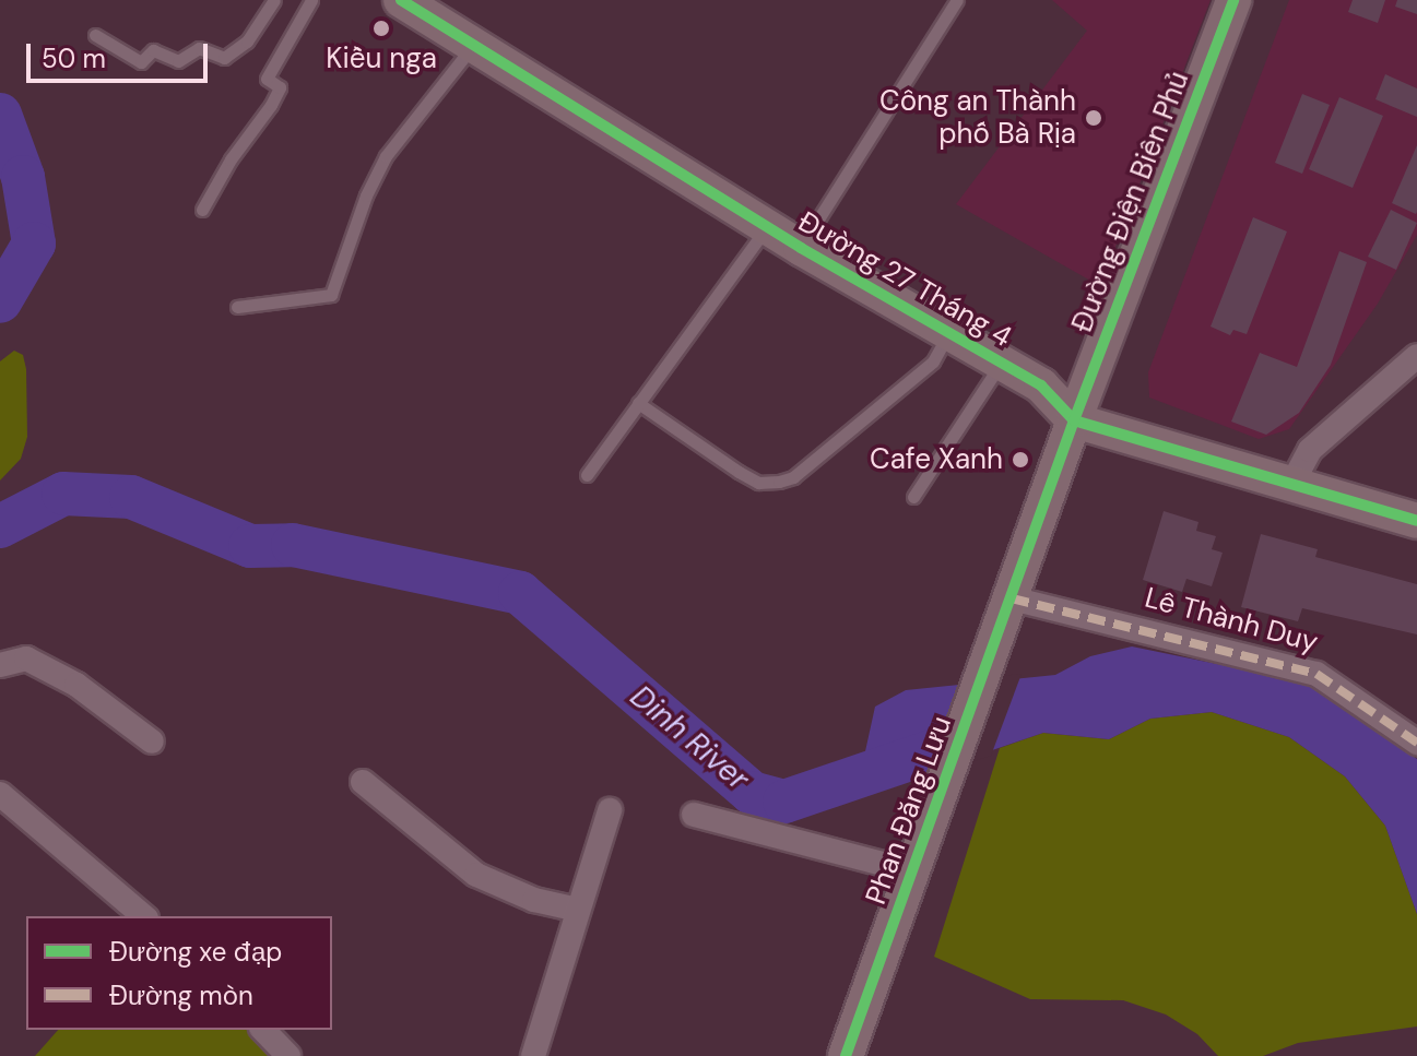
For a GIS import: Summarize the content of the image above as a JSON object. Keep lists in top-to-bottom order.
{
  "streets": {
    "street": [
      "Đường Điện Biên Phủ",
      "Đường 27 Tháng 4",
      "Lê Thành Duy",
      "Phan Đăng Lưu"
    ]
  },
  "crossings": [
    ["Đường Điện Biên Phủ", "Đường 27 Tháng 4"],
    ["Đường Điện Biên Phủ", "Lê Thành Duy"],
    ["Đường Điện Biên Phủ", "Phan Đăng Lưu"],
    ["Lê Thành Duy", "Phan Đăng Lưu"]
  ],
  "water": ["Dinh River"],
  "places": ["Kiều nga", "Công an Thành phố Bà Rịa", "Cafe Xanh"],
  "legend": ["Đường xe đạp", "Đường mòn"],
  "scale_bar": "50 m"
}
